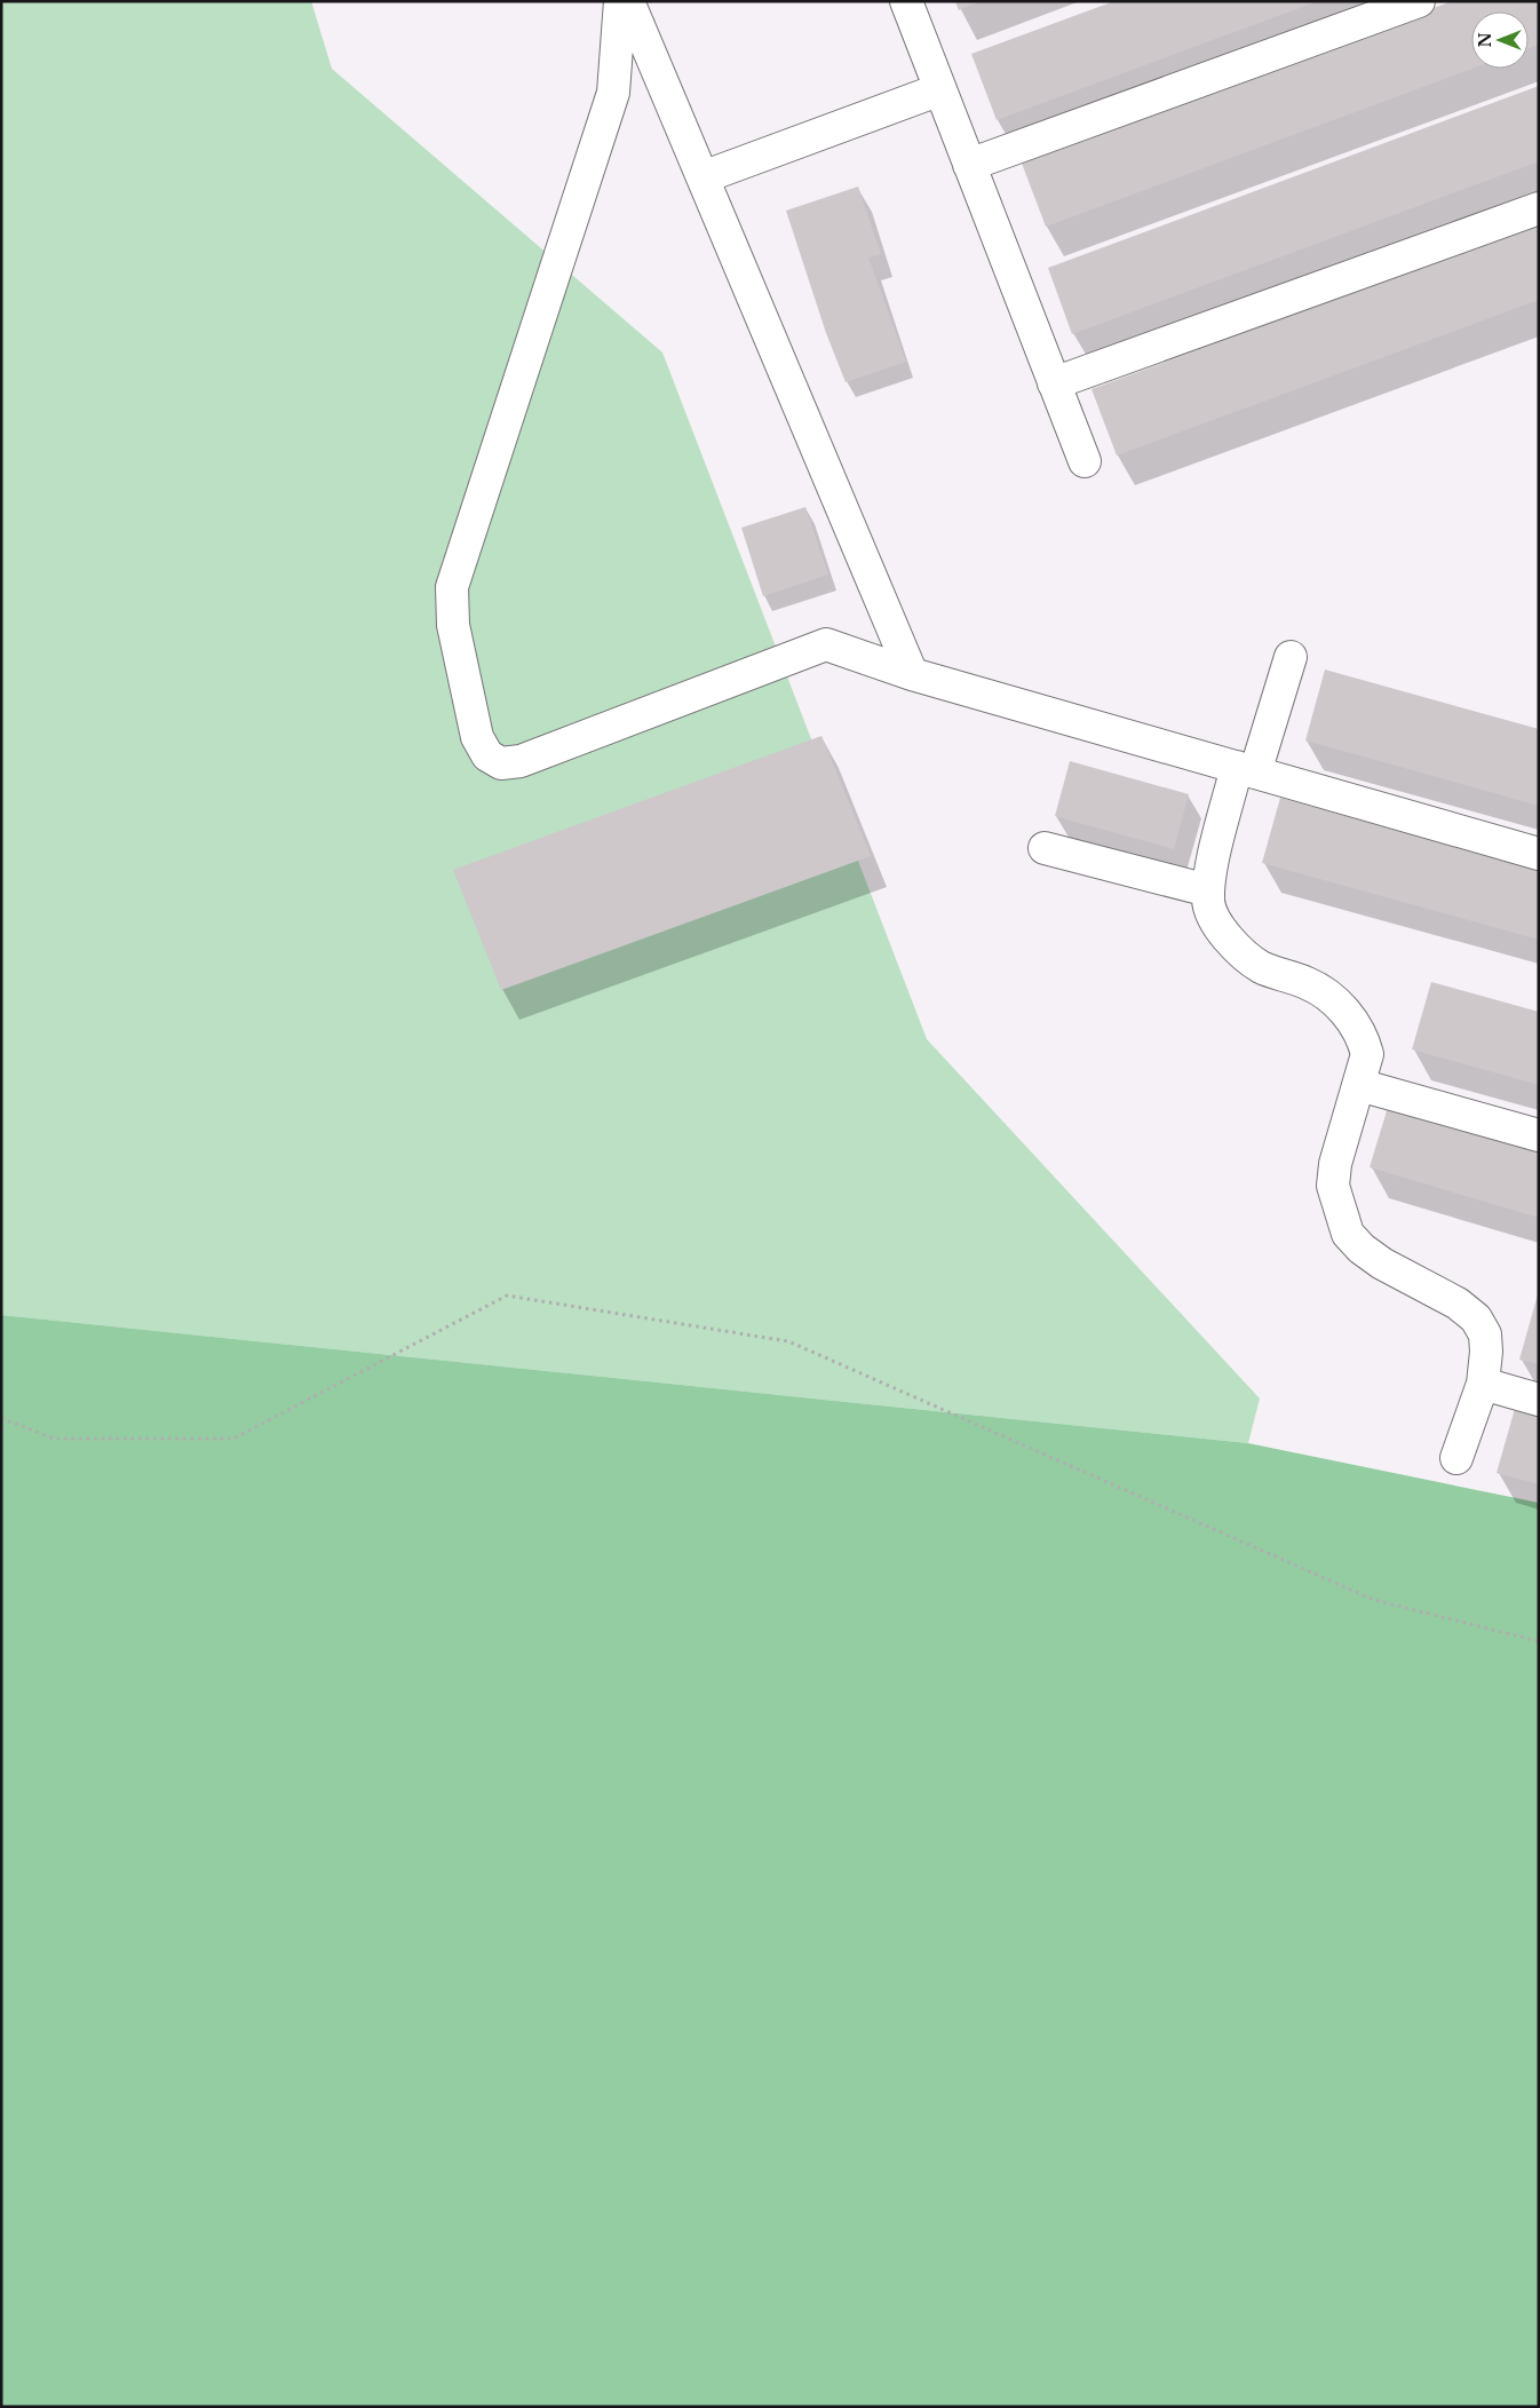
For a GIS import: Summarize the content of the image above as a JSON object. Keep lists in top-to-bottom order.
{
  "north": "left"
}
